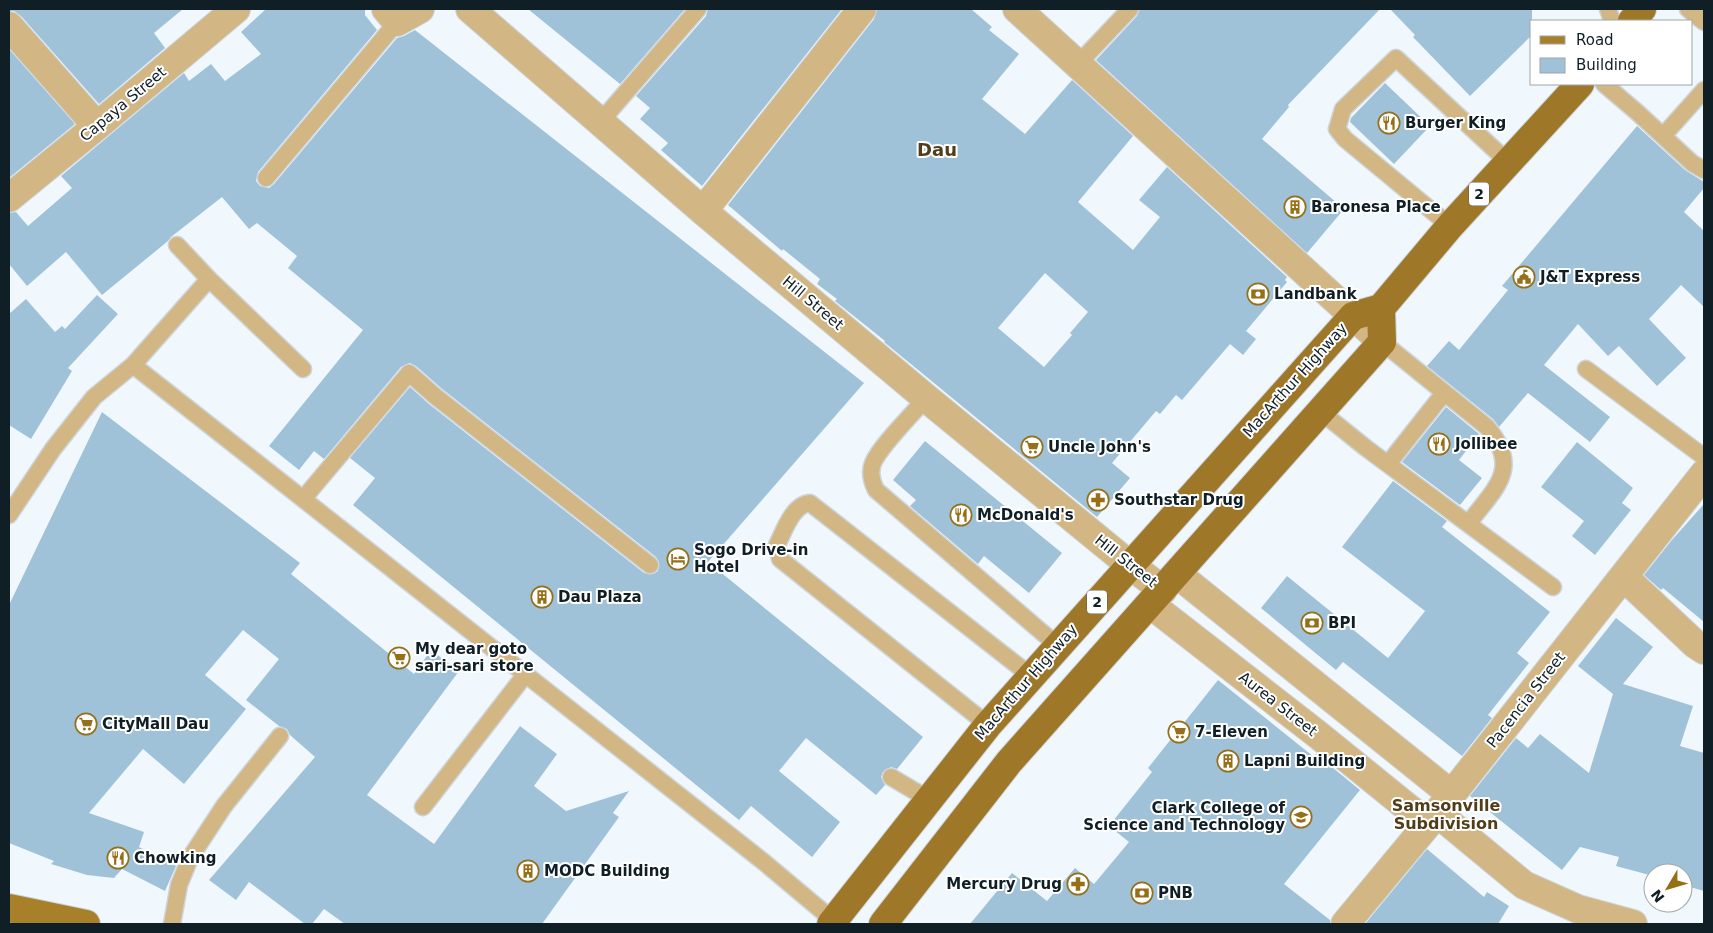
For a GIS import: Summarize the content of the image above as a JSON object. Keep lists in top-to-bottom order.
{
  "streets": {
    "highway": ["2", "MacArthur Highway"],
    "street": [
      "Capaya Street",
      "Hill Street",
      "Pacencia Street",
      "Aurea Street"
    ]
  },
  "crossings": [
    ["2", "MacArthur Highway"],
    ["Hill Street", "MacArthur Highway"],
    ["Hill Street", "Aurea Street"],
    ["Pacencia Street", "Aurea Street"]
  ],
  "districts": ["Dau", "Samsonville Subdivision"],
  "places": {
    "restaurant": [
      "Burger King",
      "Jollibee",
      "McDonald's",
      "Chowking"
    ],
    "building": [
      "Baronesa Place",
      "Dau Plaza",
      "Lapni Building",
      "MODC Building"
    ],
    "public building": ["J&T Express"],
    "bank": ["Landbank", "BPI", "PNB"],
    "supermarket": [
      "Uncle John's",
      "My dear goto sari-sari store",
      "CityMall Dau",
      "7-Eleven"
    ],
    "pharmacy": ["Southstar Drug", "Mercury Drug"],
    "hotel": ["Sogo Drive-in Hotel"],
    "school or university": ["Clark College of Science and Technology"]
  },
  "legend": ["Road", "Building"],
  "north": "bottom left"
}
